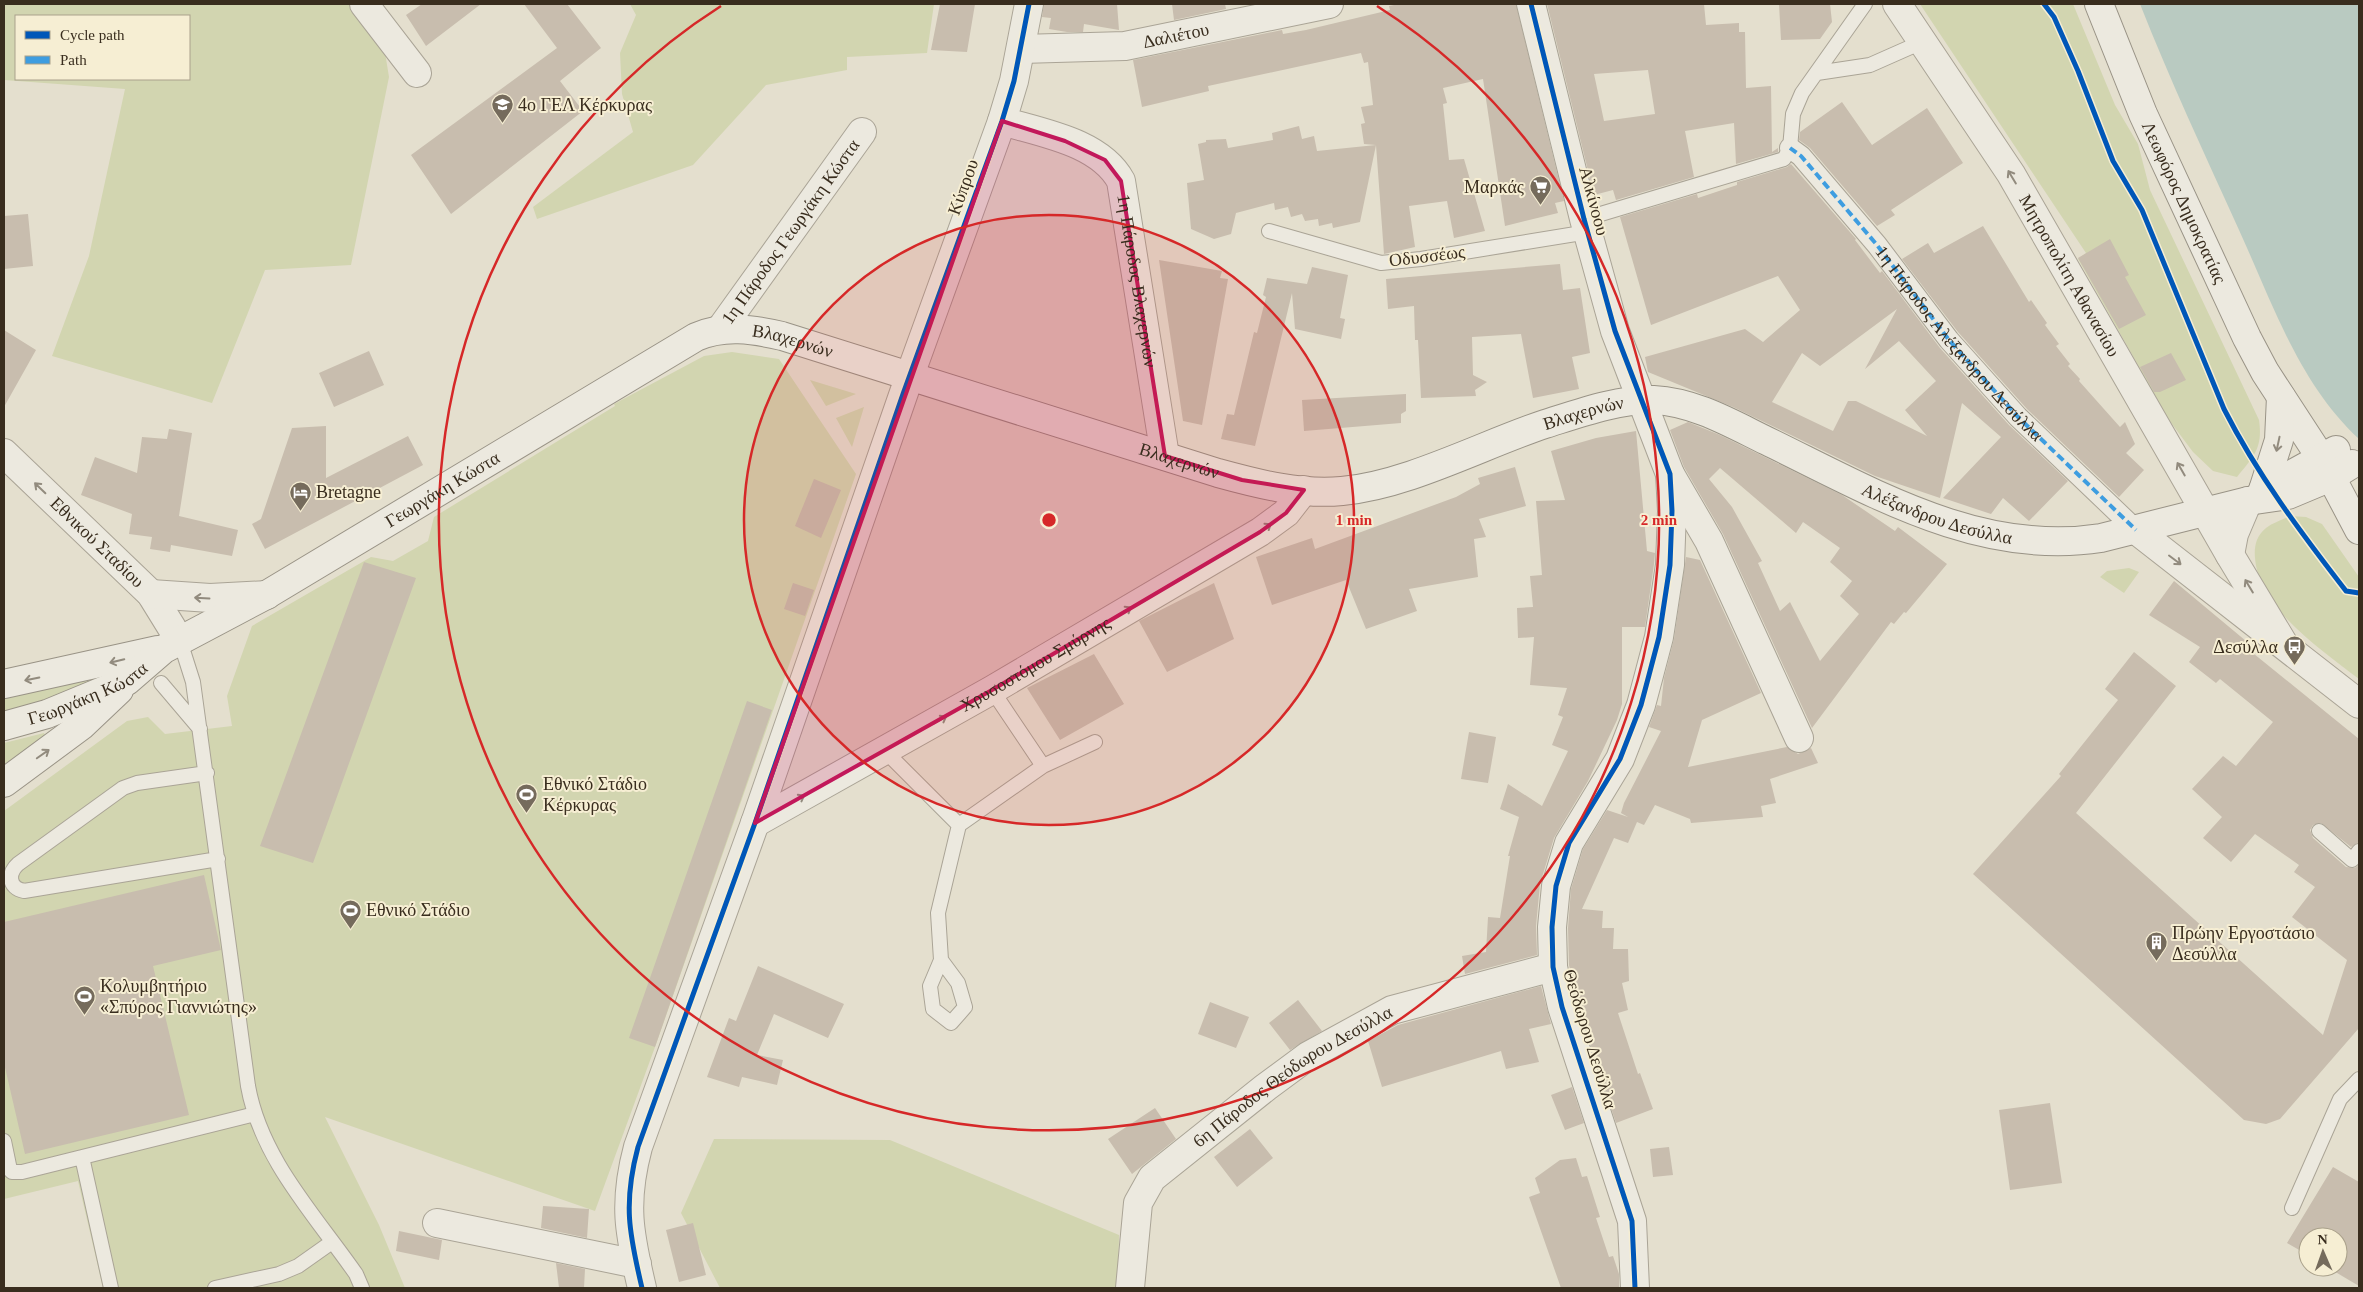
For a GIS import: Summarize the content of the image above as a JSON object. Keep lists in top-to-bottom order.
{
  "streets": {
    "street": [
      "Δαλιέτου",
      "Κύπρου",
      "Αλκίνοου",
      "Λεωφόρος Δημοκρατίας",
      "1η Πάροδος Γεωργάκη Κώστα",
      "Μητροπολίτη Αθανασίου",
      "1η Πάροδος Βλαχερνών",
      "Βλαχερνών",
      "1η Πάροδος Αλέξανδρου Δεσύλλα",
      "Γεωργάκη Κώστα",
      "Αλέξανδρου Δεσύλλα",
      "Εθνικού Σταδίου",
      "Χρυσοστόμου Σμύρνης",
      "Θεόδωρου Δεσύλλα",
      "6η Πάροδος Θεόδωρου Δεσύλλα"
    ],
    "lane": ["Οδυσσέως"]
  },
  "crossings": [
    ["Δαλιέτου", "Κύπρου"],
    ["Κύπρου", "1η Πάροδος Βλαχερνών"],
    ["Κύπρου", "Βλαχερνών"],
    ["Κύπρου", "Χρυσοστόμου Σμύρνης"],
    ["Αλκίνοου", "Οδυσσέως"],
    ["Αλκίνοου", "Βλαχερνών"],
    ["Αλκίνοου", "Αλέξανδρου Δεσύλλα"],
    ["Αλκίνοου", "Θεόδωρου Δεσύλλα"],
    ["Λεωφόρος Δημοκρατίας", "Αλέξανδρου Δεσύλλα"],
    ["1η Πάροδος Γεωργάκη Κώστα", "Βλαχερνών"],
    ["1η Πάροδος Γεωργάκη Κώστα", "Γεωργάκη Κώστα"],
    ["Οδυσσέως", "1η Πάροδος Αλέξανδρου Δεσύλλα"],
    ["Μητροπολίτη Αθανασίου", "1η Πάροδος Αλέξανδρου Δεσύλλα"],
    ["Μητροπολίτη Αθανασίου", "Αλέξανδρου Δεσύλλα"],
    ["1η Πάροδος Βλαχερνών", "Βλαχερνών"],
    ["Βλαχερνών", "Γεωργάκη Κώστα"],
    ["Βλαχερνών", "Αλέξανδρου Δεσύλλα"],
    ["Βλαχερνών", "Χρυσοστόμου Σμύρνης"],
    ["Βλαχερνών", "Θεόδωρου Δεσύλλα"],
    ["1η Πάροδος Αλέξανδρου Δεσύλλα", "Αλέξανδρου Δεσύλλα"],
    ["Γεωργάκη Κώστα", "Εθνικού Σταδίου"],
    ["Αλέξανδρου Δεσύλλα", "Θεόδωρου Δεσύλλα"],
    ["Θεόδωρου Δεσύλλα", "6η Πάροδος Θεόδωρου Δεσύλλα"]
  ],
  "one_way": ["Εθνικού Σταδίου", "Χρυσοστόμου Σμύρνης"],
  "places": {
    "school or university": ["4ο ΓΕΛ Κέρκυρας"],
    "supermarket": ["Μαρκάς"],
    "hotel": ["Bretagne"],
    "bus stop": ["Δεσύλλα"],
    "sports": ["Εθνικό Στάδιο Κέρκυρας", "Εθνικό Στάδιο", "Κολυμβητήριο «Σπύρος Γιαννιώτης»"],
    "building": ["Πρώην Εργοστάσιο Δεσύλλα"]
  },
  "legend": ["Cycle path", "Path"],
  "north": "top",
  "rings": ["1 min", "2 min"]
}
